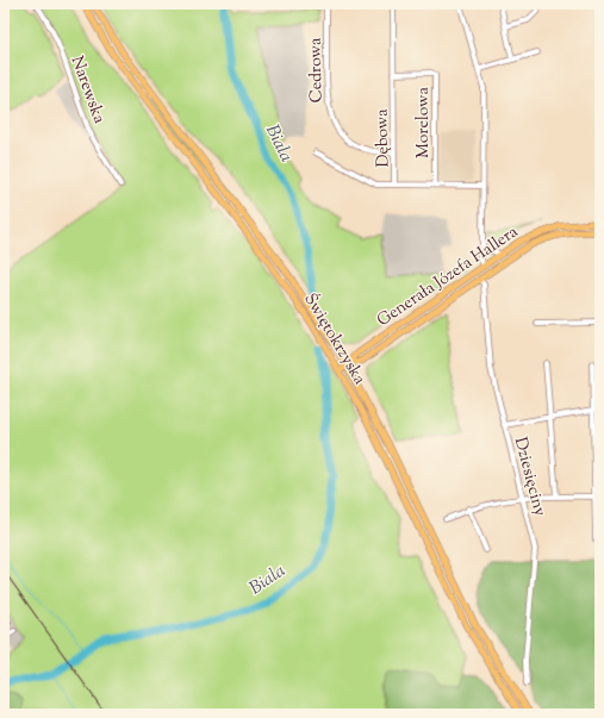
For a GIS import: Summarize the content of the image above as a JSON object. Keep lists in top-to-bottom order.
{
  "streets": {
    "main road": ["Generała Józefa Hallera", "Świętokrzyska"],
    "street": [
      "Cedrowa",
      "Narewska",
      "Morelowa",
      "Dębowa",
      "Dziesięciny"
    ]
  },
  "crossings": [
    ["Cedrowa", "Dębowa"],
    ["Morelowa", "Dębowa"],
    ["Generała Józefa Hallera", "Świętokrzyska"],
    ["Generała Józefa Hallera", "Dziesięciny"]
  ],
  "water": ["Biala"]
}
